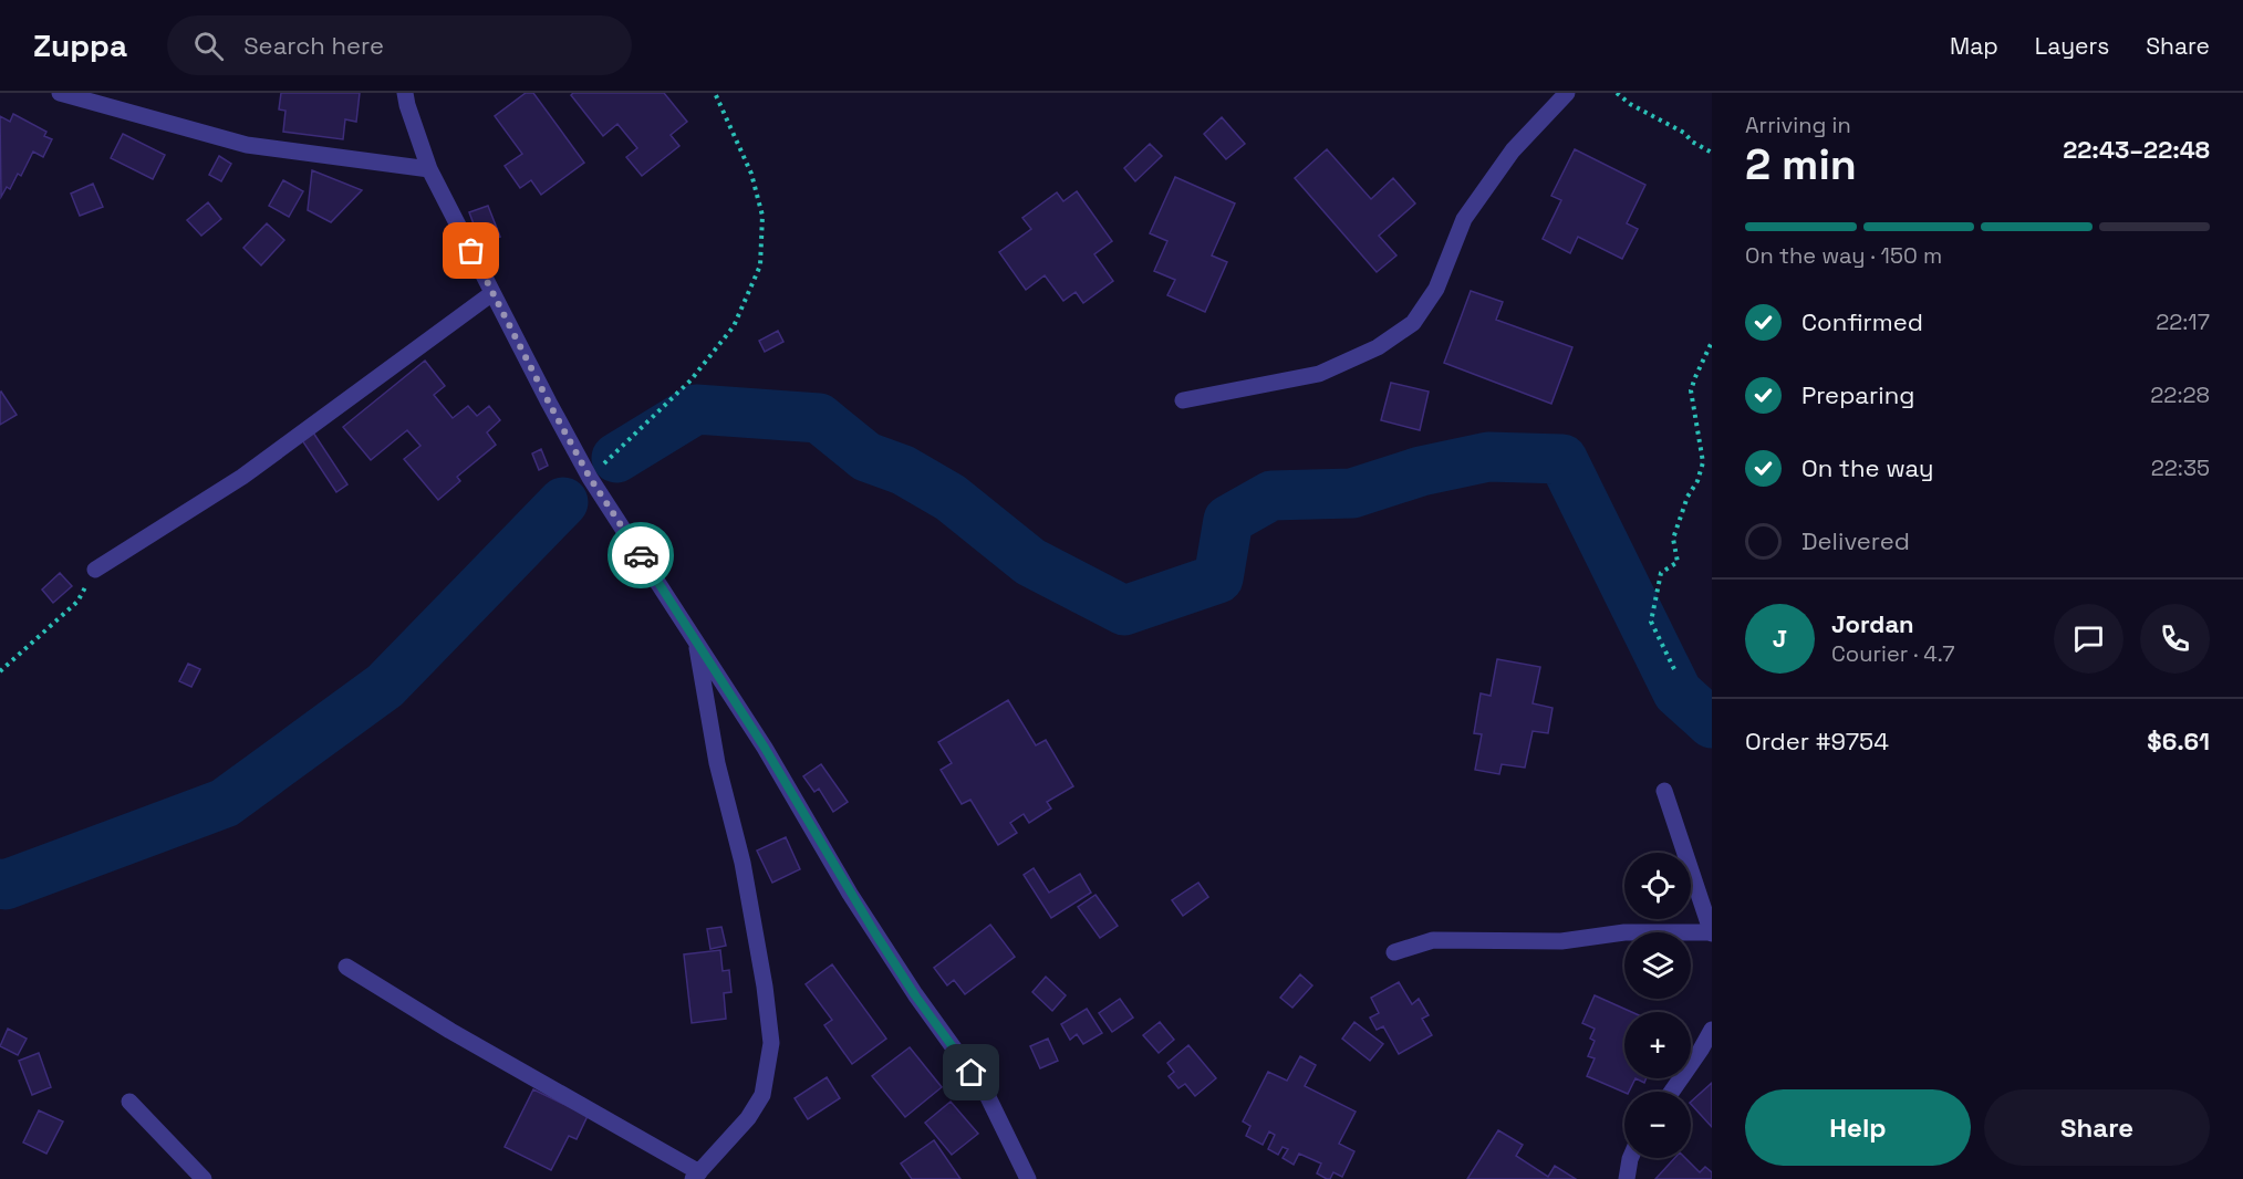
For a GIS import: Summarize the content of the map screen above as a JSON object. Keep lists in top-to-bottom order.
{
  "page": {
    "header": "Zuppa",
    "search": "Search here",
    "nav": ["Map", "Layers", "Share"],
    "heading": ["2 min", "Arriving in", "22:43–22:48"],
    "panel": [
      "Jordan",
      "Courier · 4.7",
      "Order #9754",
      "$6.61"
    ],
    "bar": "On the way · 150 m",
    "list": [
      ["Confirmed", "22:17"],
      ["Preparing", "22:28"],
      ["On the way", "22:35"],
      "Delivered"
    ],
    "round": "J",
    "map_buttons": ["+", "−"],
    "buttons": ["Help", "Share"]
  }
}
